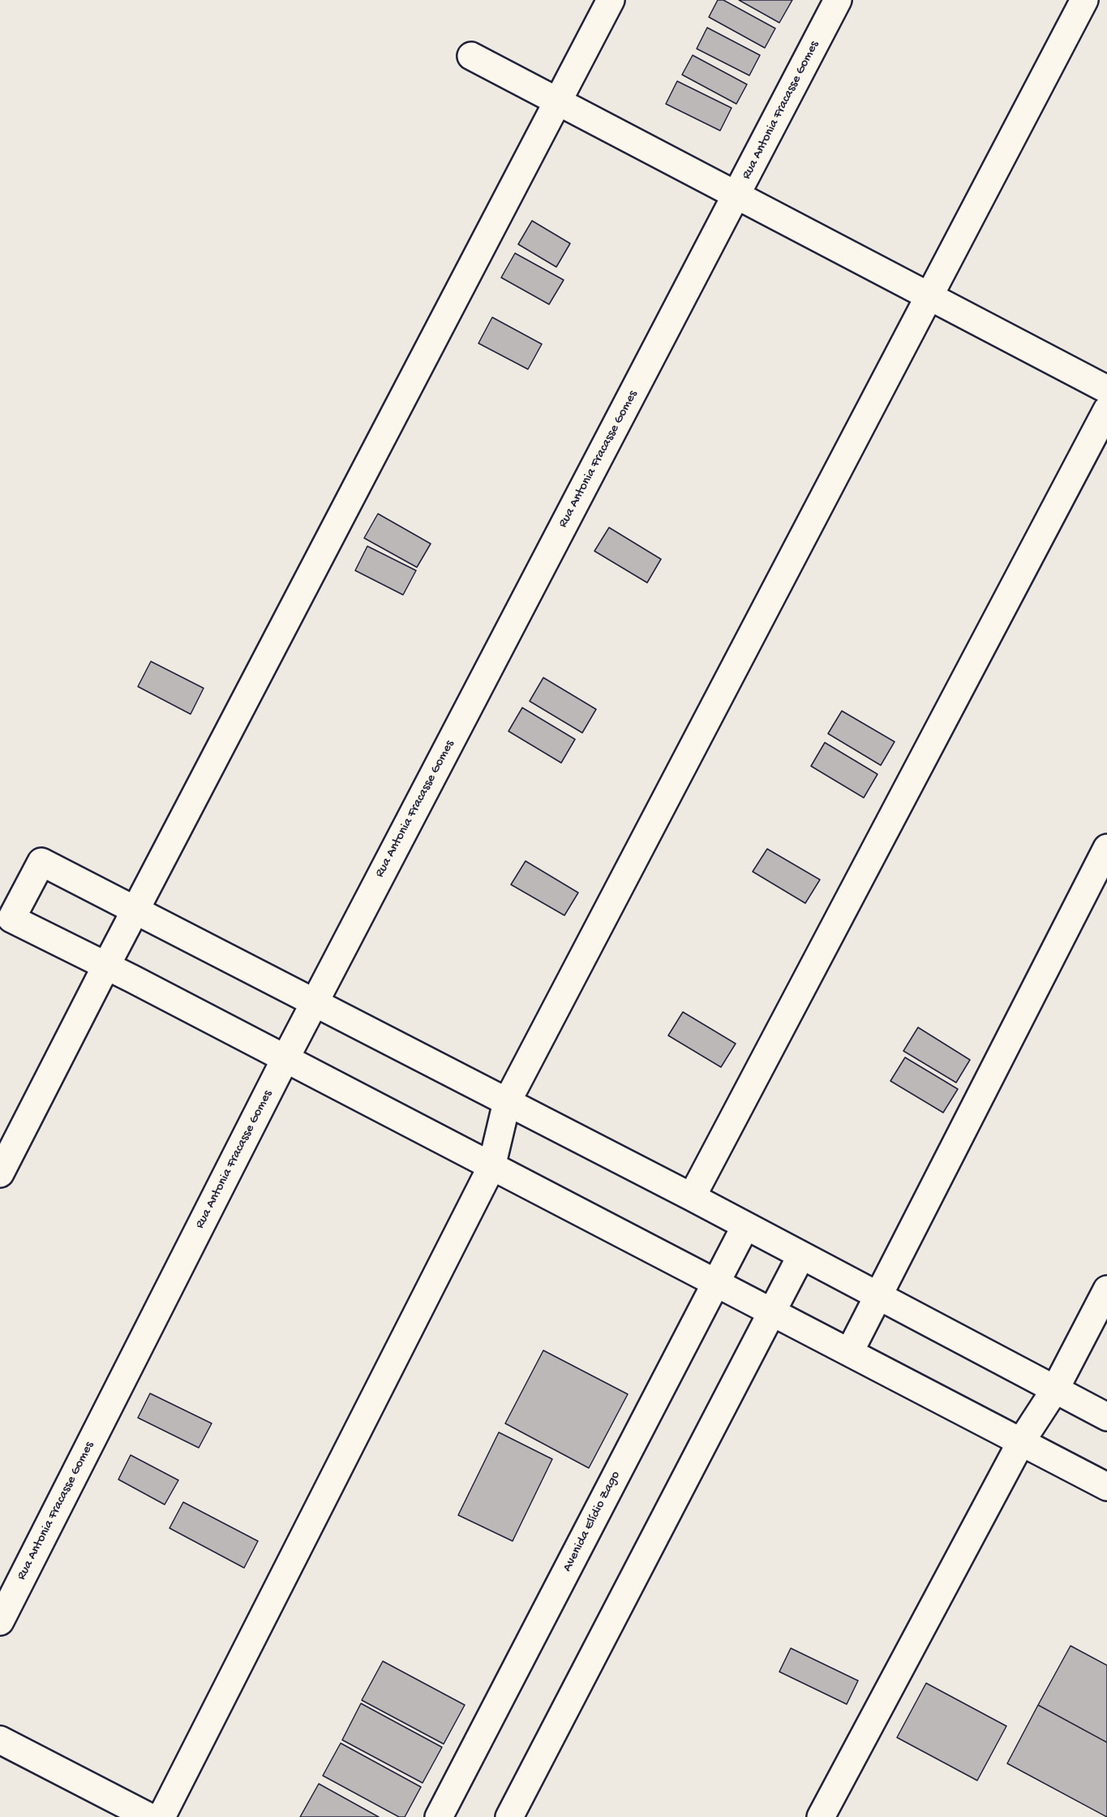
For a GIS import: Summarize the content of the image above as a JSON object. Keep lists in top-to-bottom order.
{
  "streets": {
    "street": ["Rua Antonia Fracasse Gomes", "Avenida Elídio Zago"]
  }
}
